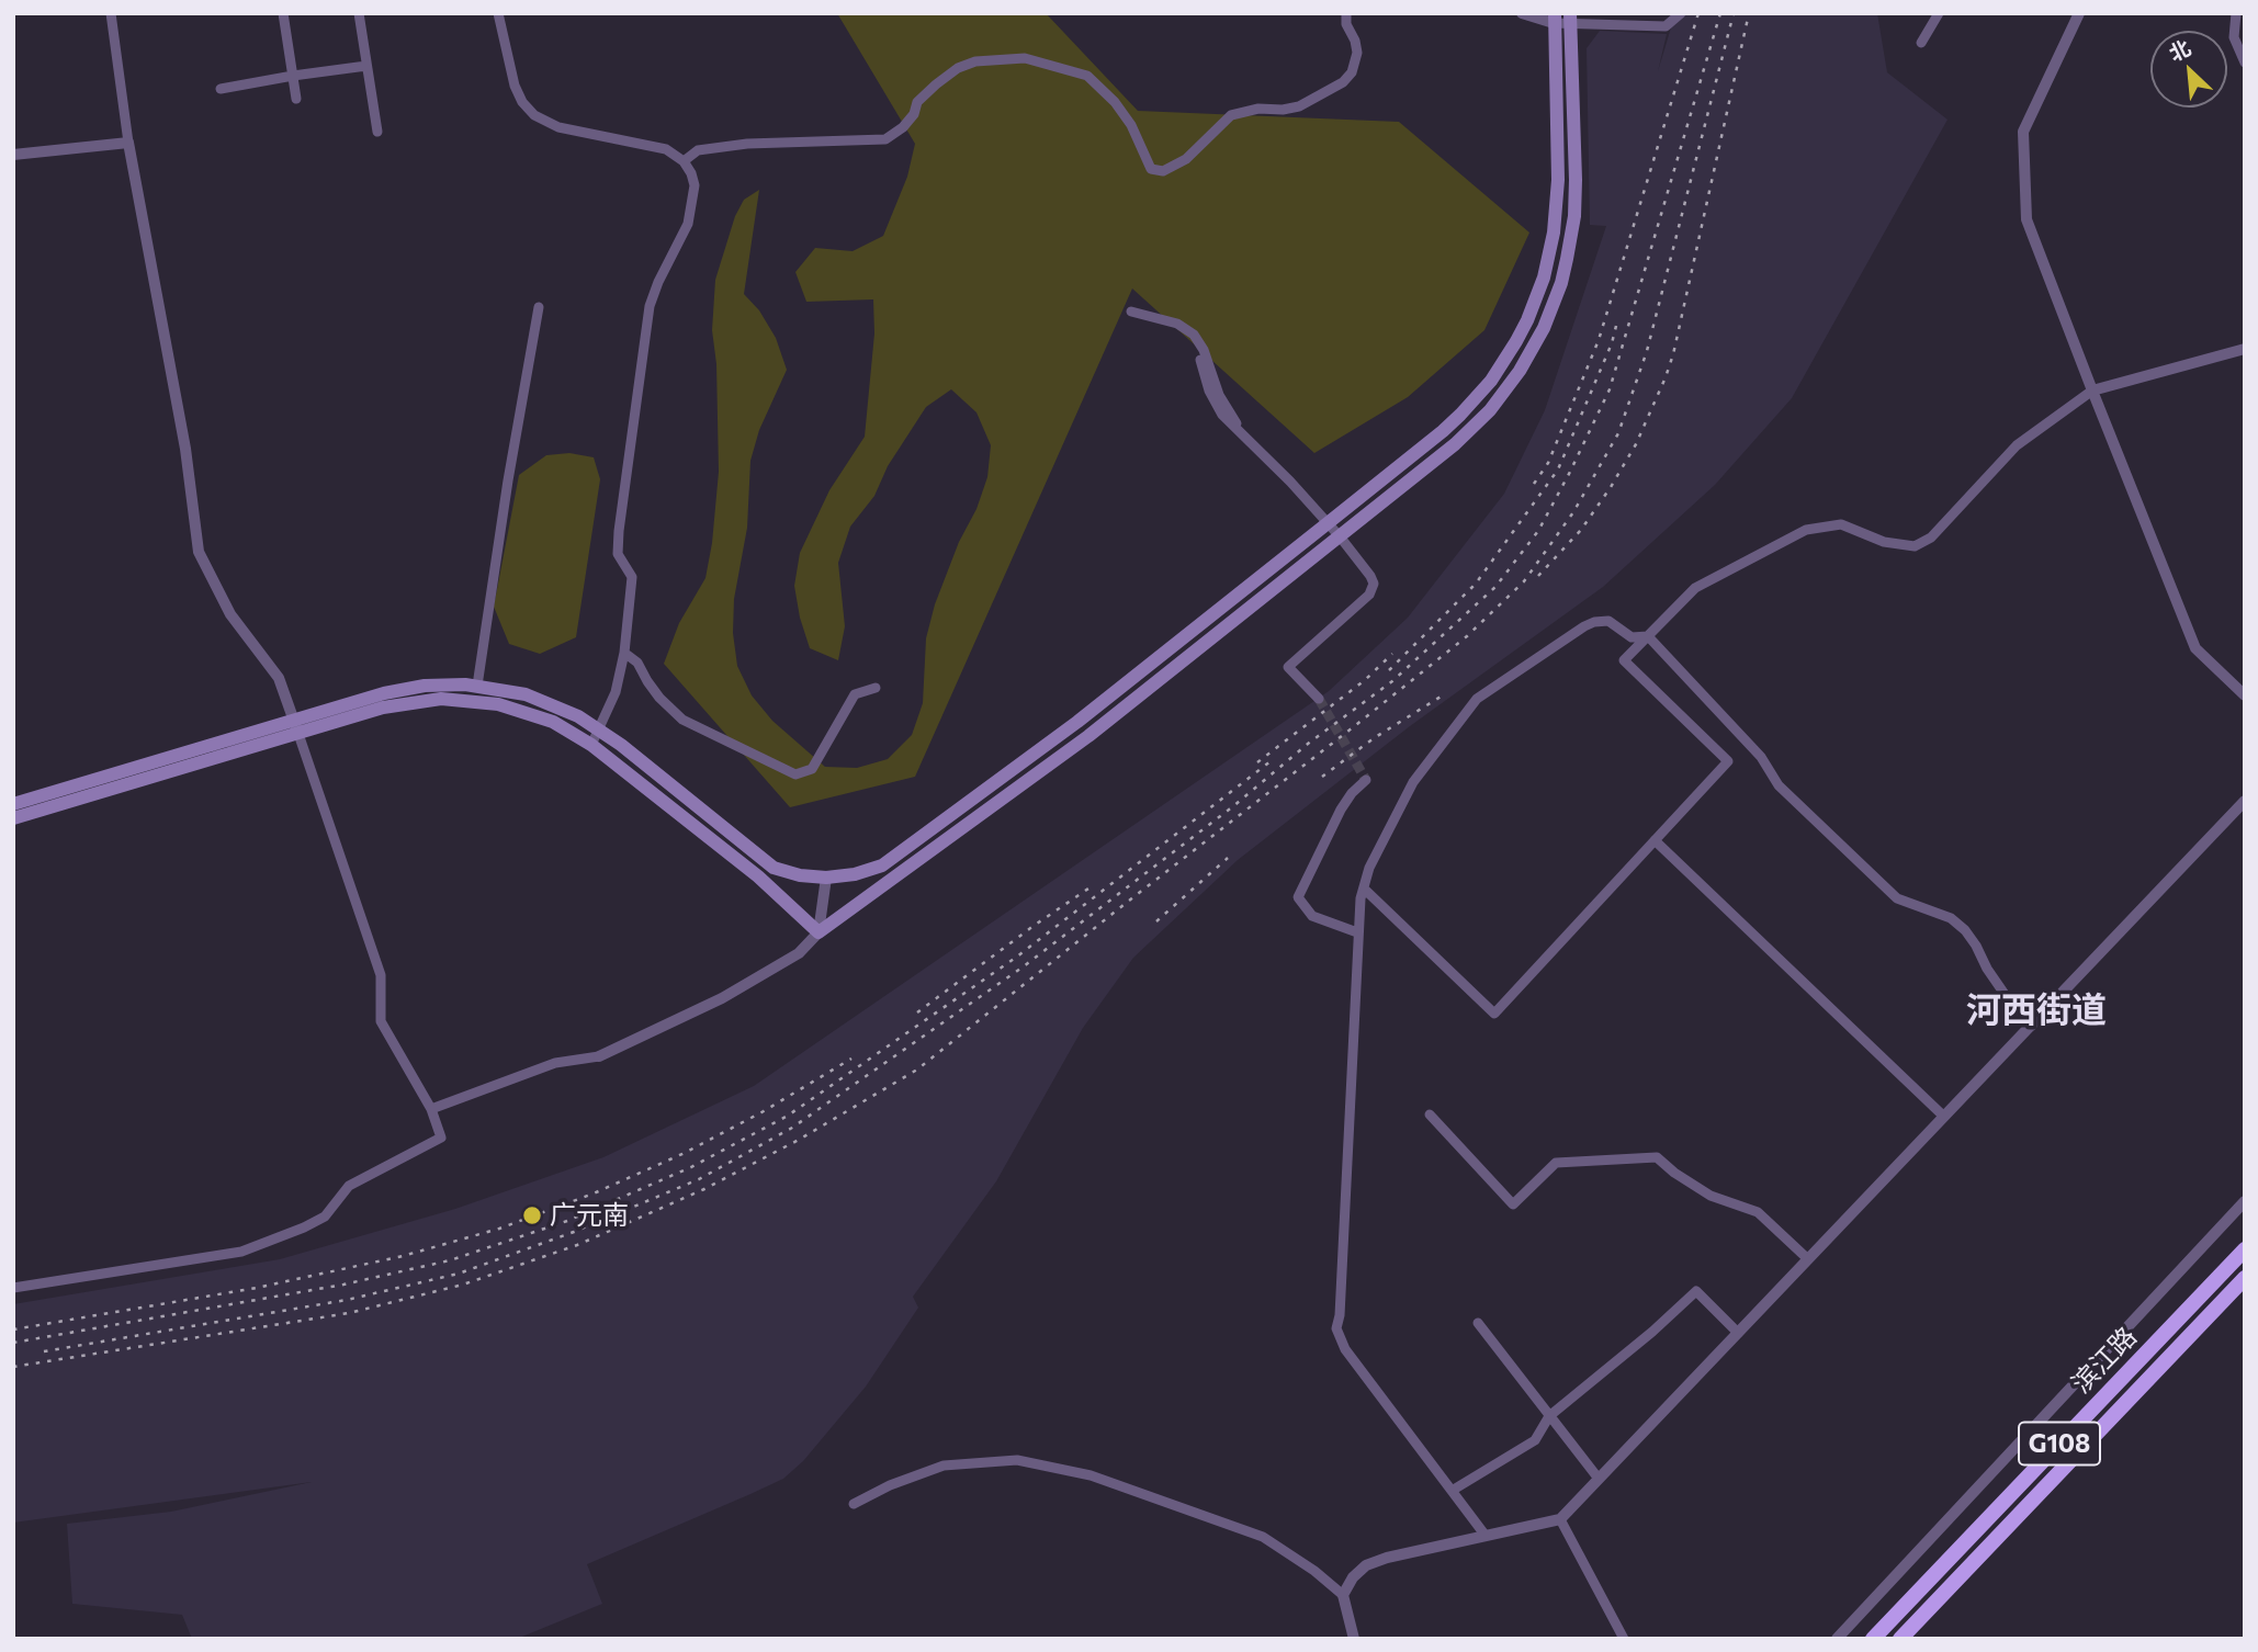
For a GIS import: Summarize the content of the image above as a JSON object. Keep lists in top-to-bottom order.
{
  "streets": {
    "highway": ["滨江路", "G108"]
  },
  "districts": ["河西街道"],
  "places": ["广元南"],
  "north": "top left"
}
